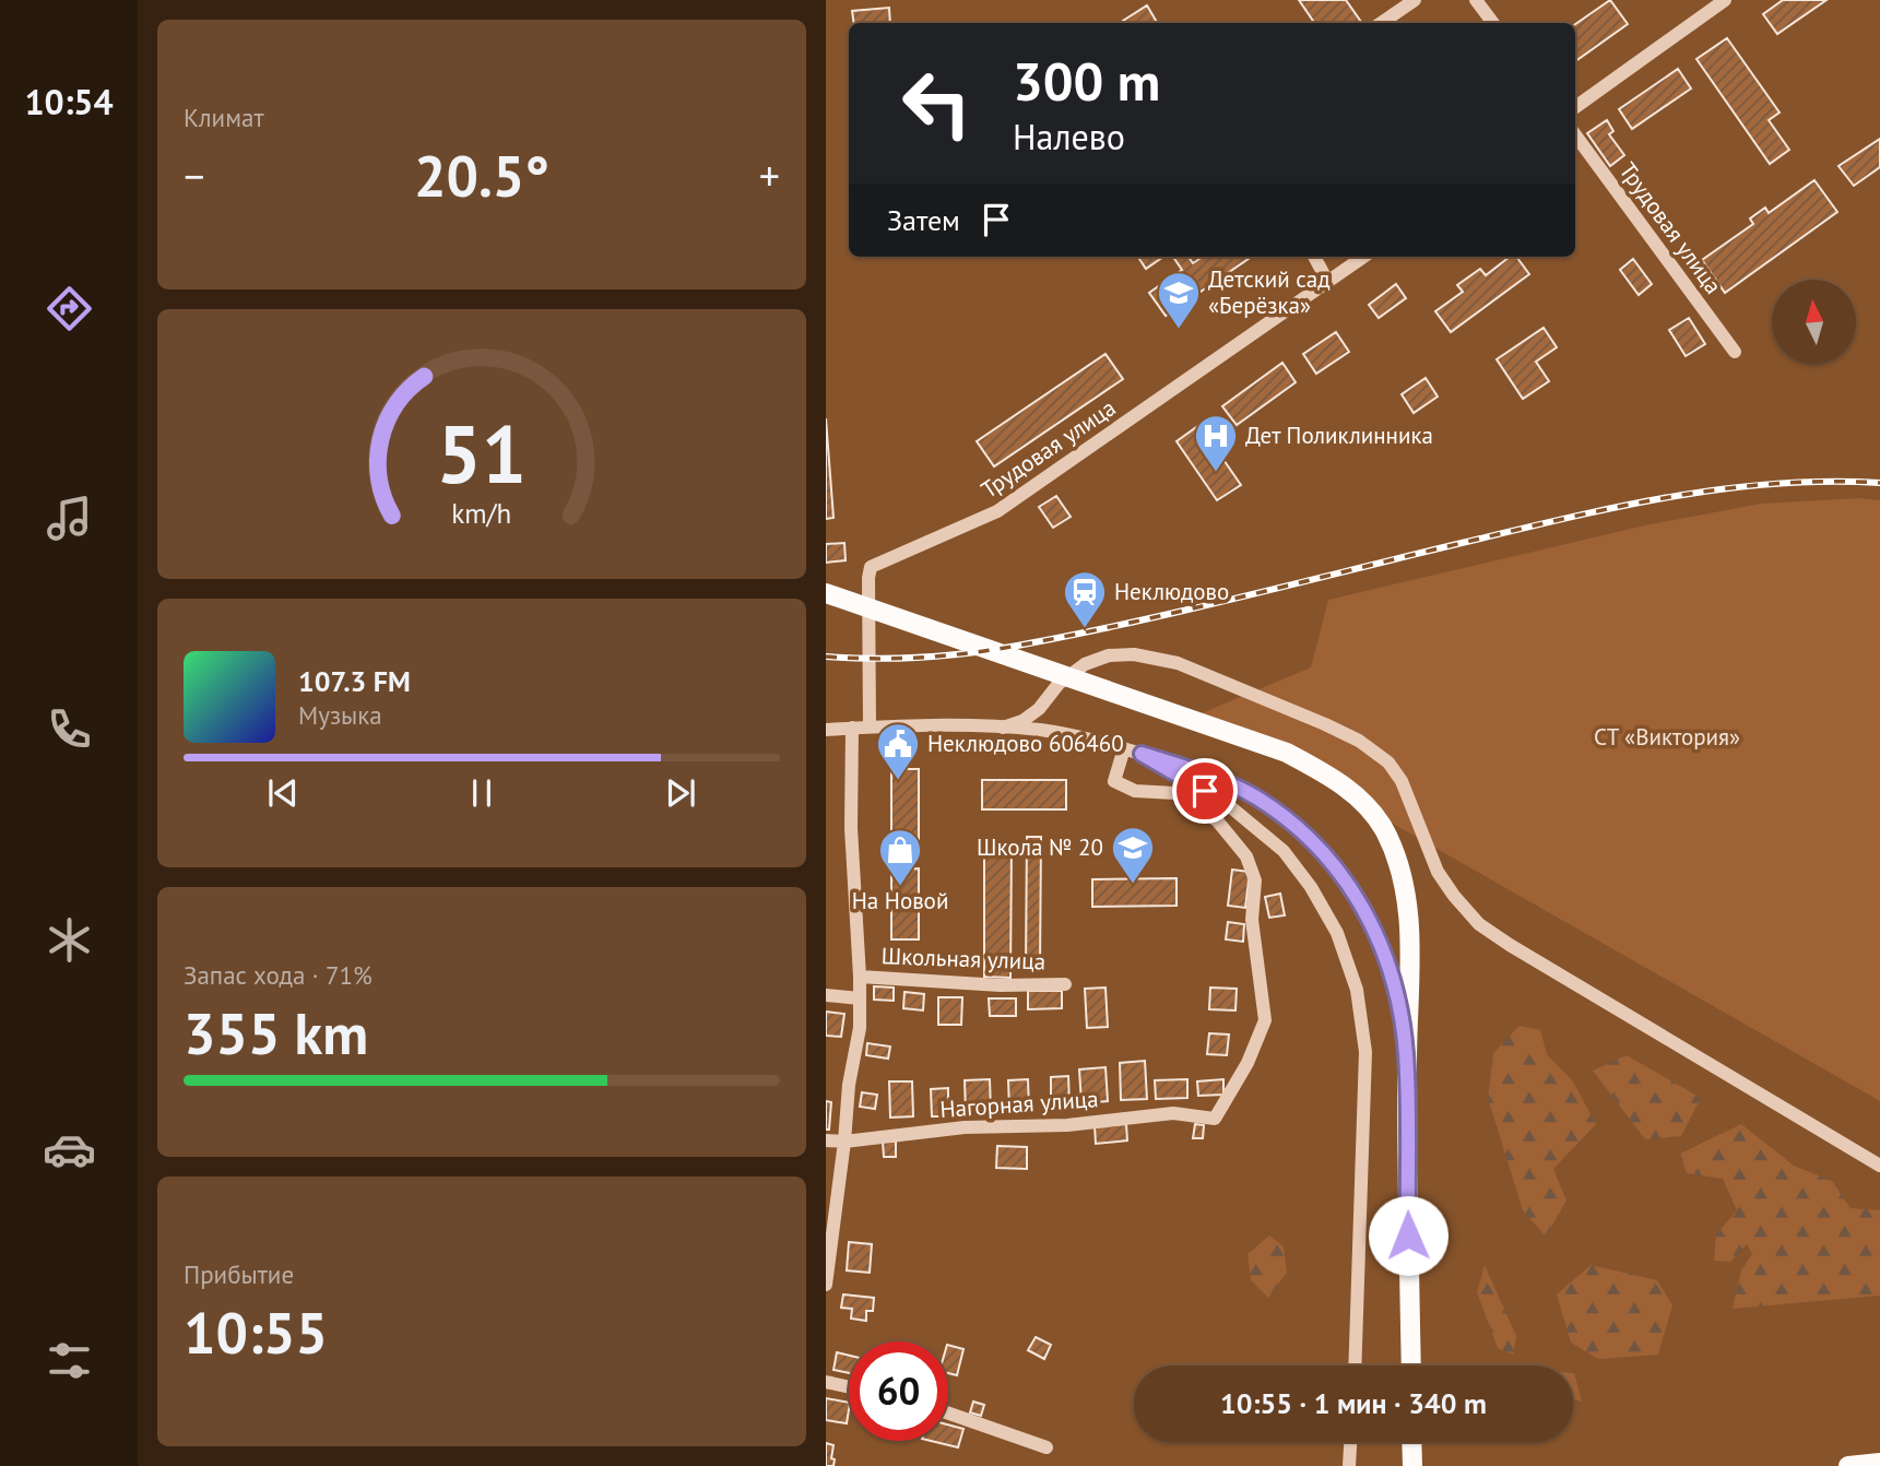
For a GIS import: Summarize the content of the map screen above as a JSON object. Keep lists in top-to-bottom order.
{
  "streets": {
    "street": ["Трудовая улица", "Школьная улица", "Нагорная улица"]
  },
  "parks": ["СТ «Виктория»"],
  "places": {
    "school or university": ["Детский сад «Берёзка»", "Школа № 20"],
    "hospital": ["Дет Поликлинника"],
    "station": ["Неклюдово"],
    "public building": ["Неклюдово 606460"],
    "shop": ["На Новой"]
  },
  "north": "top",
  "page": {
    "tabs": "10:54",
    "tile": [
      "Климат",
      ["Запас хода · 71%", "355 km"],
      ["Прибытие", "10:55"]
    ],
    "turn": ["300 m", "Налево"],
    "heat": ["−", "20.5°", "+"],
    "then": "Затем",
    "song": ["107.3 FM", "Музыка"],
    "limit": "60",
    "trip": "10:55 · 1 мин · 340 m",
    "gauge": ["51", "km/h"]
  }
}
